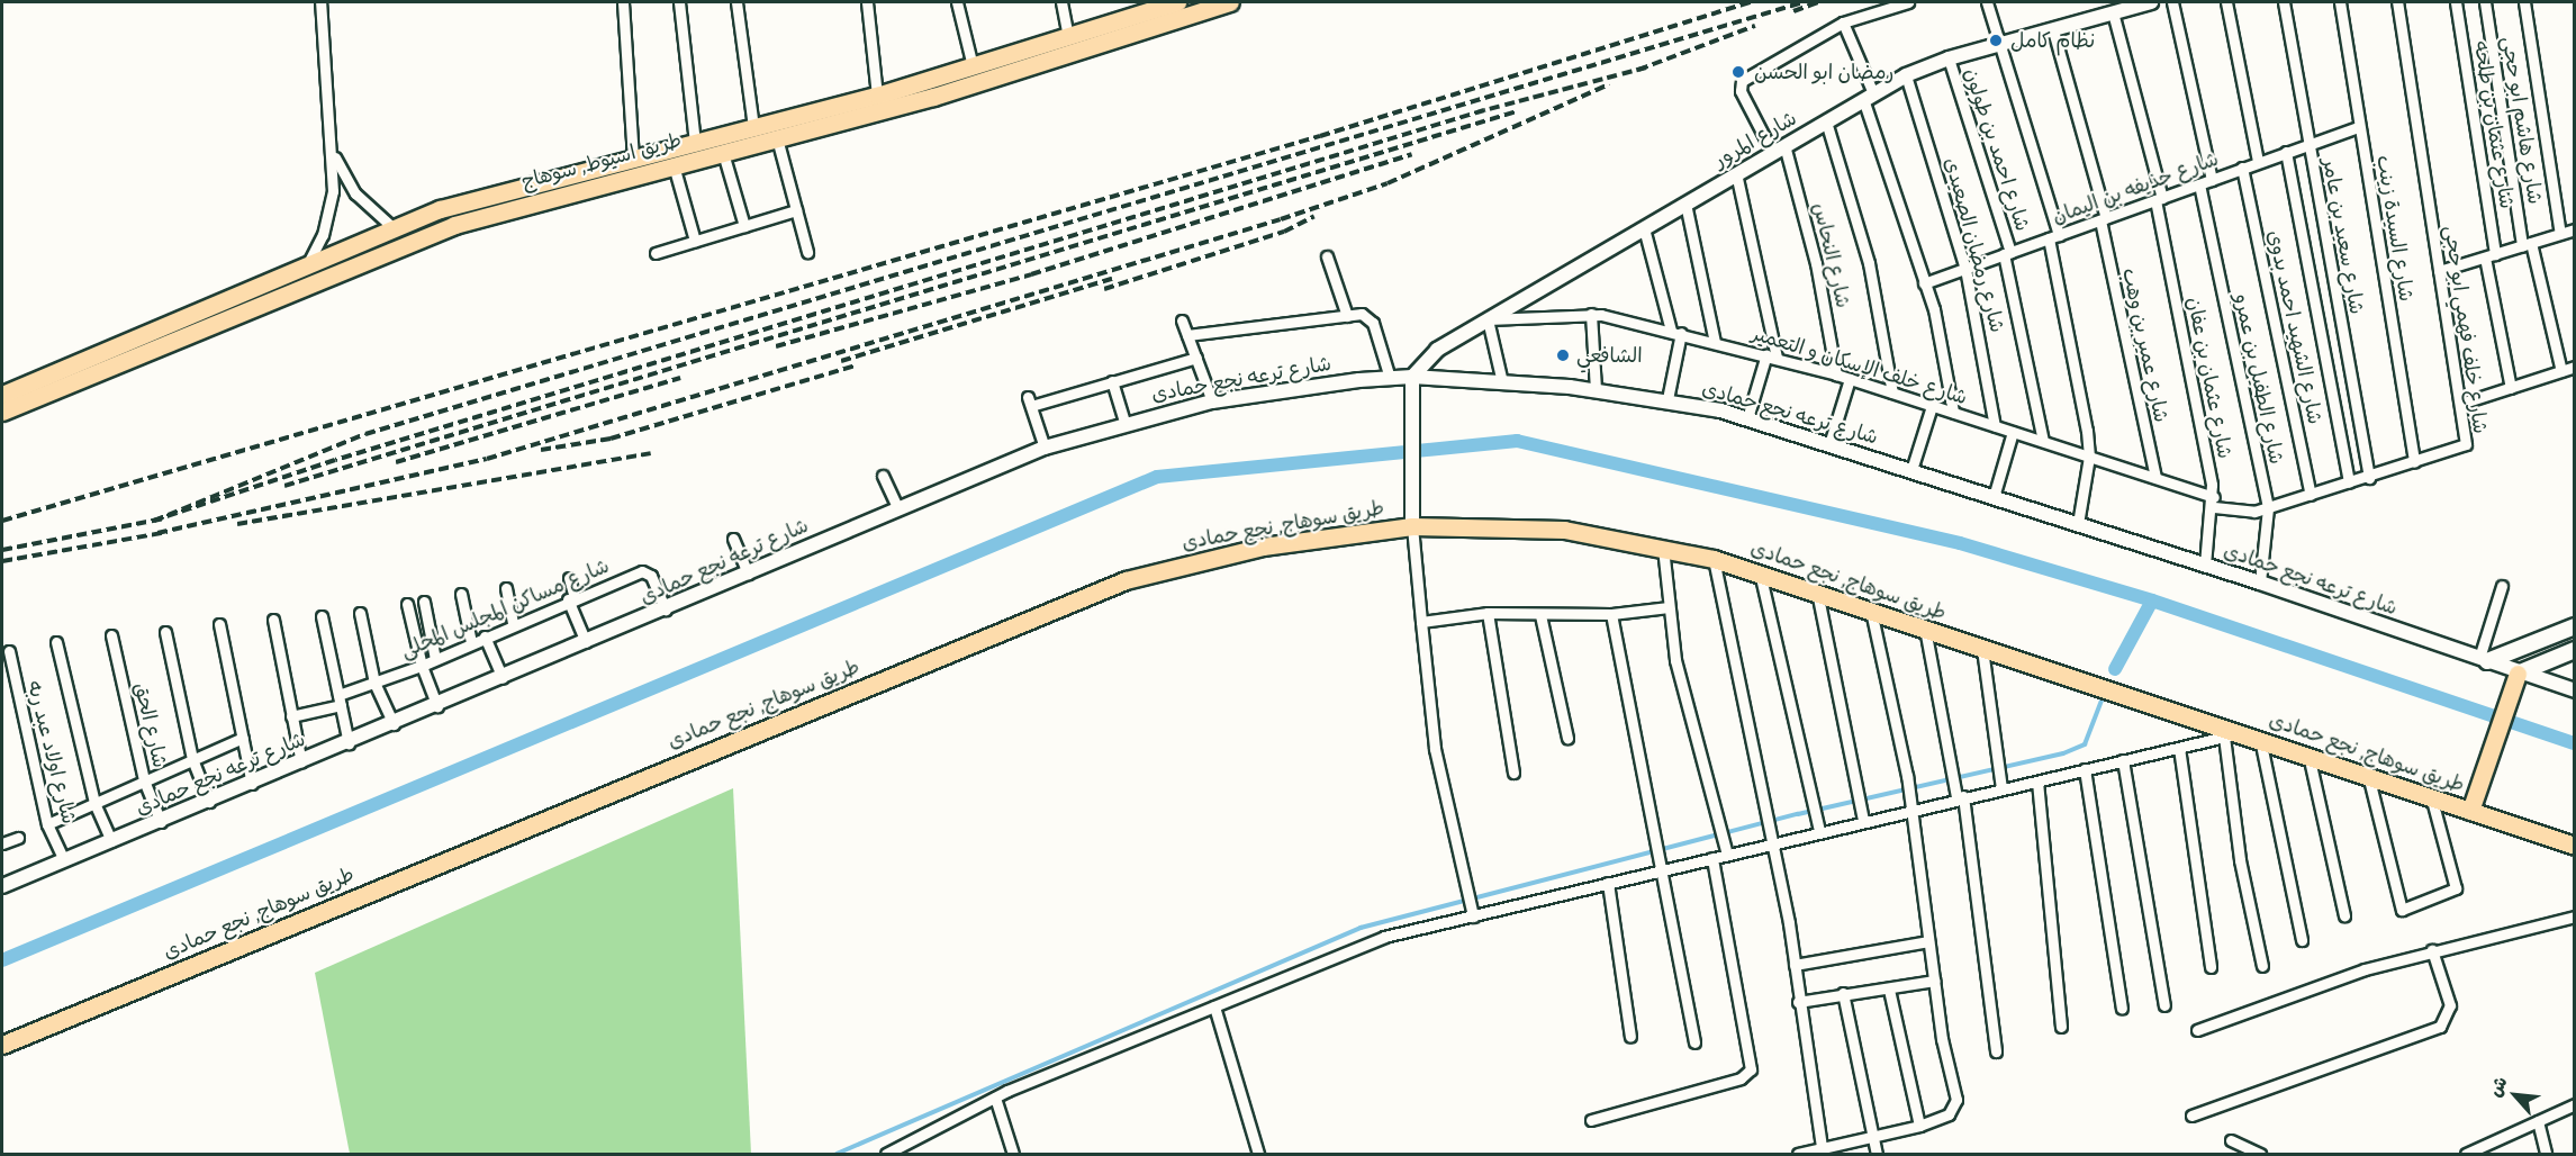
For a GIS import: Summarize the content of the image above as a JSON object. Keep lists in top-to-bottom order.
{
  "streets": {
    "main road": ["طريق اسيوط, سوهاج", "طريق سوهاج, نجع حمادى"],
    "street": [
      "شارع هاشم ابو حجى",
      "شارع عثمان بن طلحه",
      "شارع المرور",
      "شارع احمد بن طولون",
      "شارع حذيفه بن اليمان",
      "شارع السيدة زينب",
      "شارع سعيد بن عامر",
      "شارع رمضان الصعيدى",
      "شارع النحاس",
      "شارع الشهيد احمد بدوى",
      "شارع خلف فهمي ابو حجى",
      "شارع عمير بن وهب",
      "شارع خلف الإسكان و التعمير",
      "شارع عثمان بن عفان",
      "شارع ترعه نجع حمادى",
      "شارع الطفيل بن عمرو",
      "شارع مساكن المجلس المحلى",
      "شارع الحق",
      "شارع اولاد عبد ربه"
    ]
  },
  "crossings": [
    ["شارع المرور", "شارع احمد بن طولون"],
    ["شارع المرور", "شارع رمضان الصعيدى"],
    ["شارع المرور", "شارع النحاس"],
    ["شارع المرور", "شارع عمير بن وهب"],
    ["شارع المرور", "شارع خلف الإسكان و التعمير"],
    ["شارع المرور", "شارع عثمان بن عفان"],
    ["شارع المرور", "شارع ترعه نجع حمادى"],
    ["شارع احمد بن طولون", "شارع حذيفه بن اليمان"],
    ["شارع احمد بن طولون", "شارع خلف الإسكان و التعمير"],
    ["شارع حذيفه بن اليمان", "شارع السيدة زينب"],
    ["شارع حذيفه بن اليمان", "شارع سعيد بن عامر"],
    ["شارع حذيفه بن اليمان", "شارع رمضان الصعيدى"],
    ["شارع حذيفه بن اليمان", "شارع الشهيد احمد بدوى"],
    ["شارع حذيفه بن اليمان", "شارع عمير بن وهب"],
    ["شارع حذيفه بن اليمان", "شارع عثمان بن عفان"],
    ["شارع حذيفه بن اليمان", "شارع الطفيل بن عمرو"],
    ["شارع السيدة زينب", "شارع خلف فهمي ابو حجى"],
    ["شارع سعيد بن عامر", "شارع خلف فهمي ابو حجى"],
    ["شارع رمضان الصعيدى", "شارع خلف الإسكان و التعمير"],
    ["شارع النحاس", "شارع خلف الإسكان و التعمير"],
    ["شارع الشهيد احمد بدوى", "شارع خلف فهمي ابو حجى"],
    ["شارع خلف فهمي ابو حجى", "شارع خلف الإسكان و التعمير"],
    ["شارع خلف فهمي ابو حجى", "شارع عثمان بن عفان"],
    ["شارع خلف فهمي ابو حجى", "شارع الطفيل بن عمرو"],
    ["شارع عمير بن وهب", "شارع خلف الإسكان و التعمير"],
    ["شارع خلف الإسكان و التعمير", "شارع عثمان بن عفان"],
    ["شارع عثمان بن عفان", "شارع ترعه نجع حمادى"],
    ["شارع ترعه نجع حمادى", "شارع الطفيل بن عمرو"],
    ["شارع ترعه نجع حمادى", "شارع مساكن المجلس المحلى"],
    ["شارع ترعه نجع حمادى", "شارع الحق"],
    ["شارع ترعه نجع حمادى", "شارع اولاد عبد ربه"]
  ],
  "places": ["نظام كامل", "رمضان ابو الحسن", "الشافعي"],
  "north": "top left"
}
